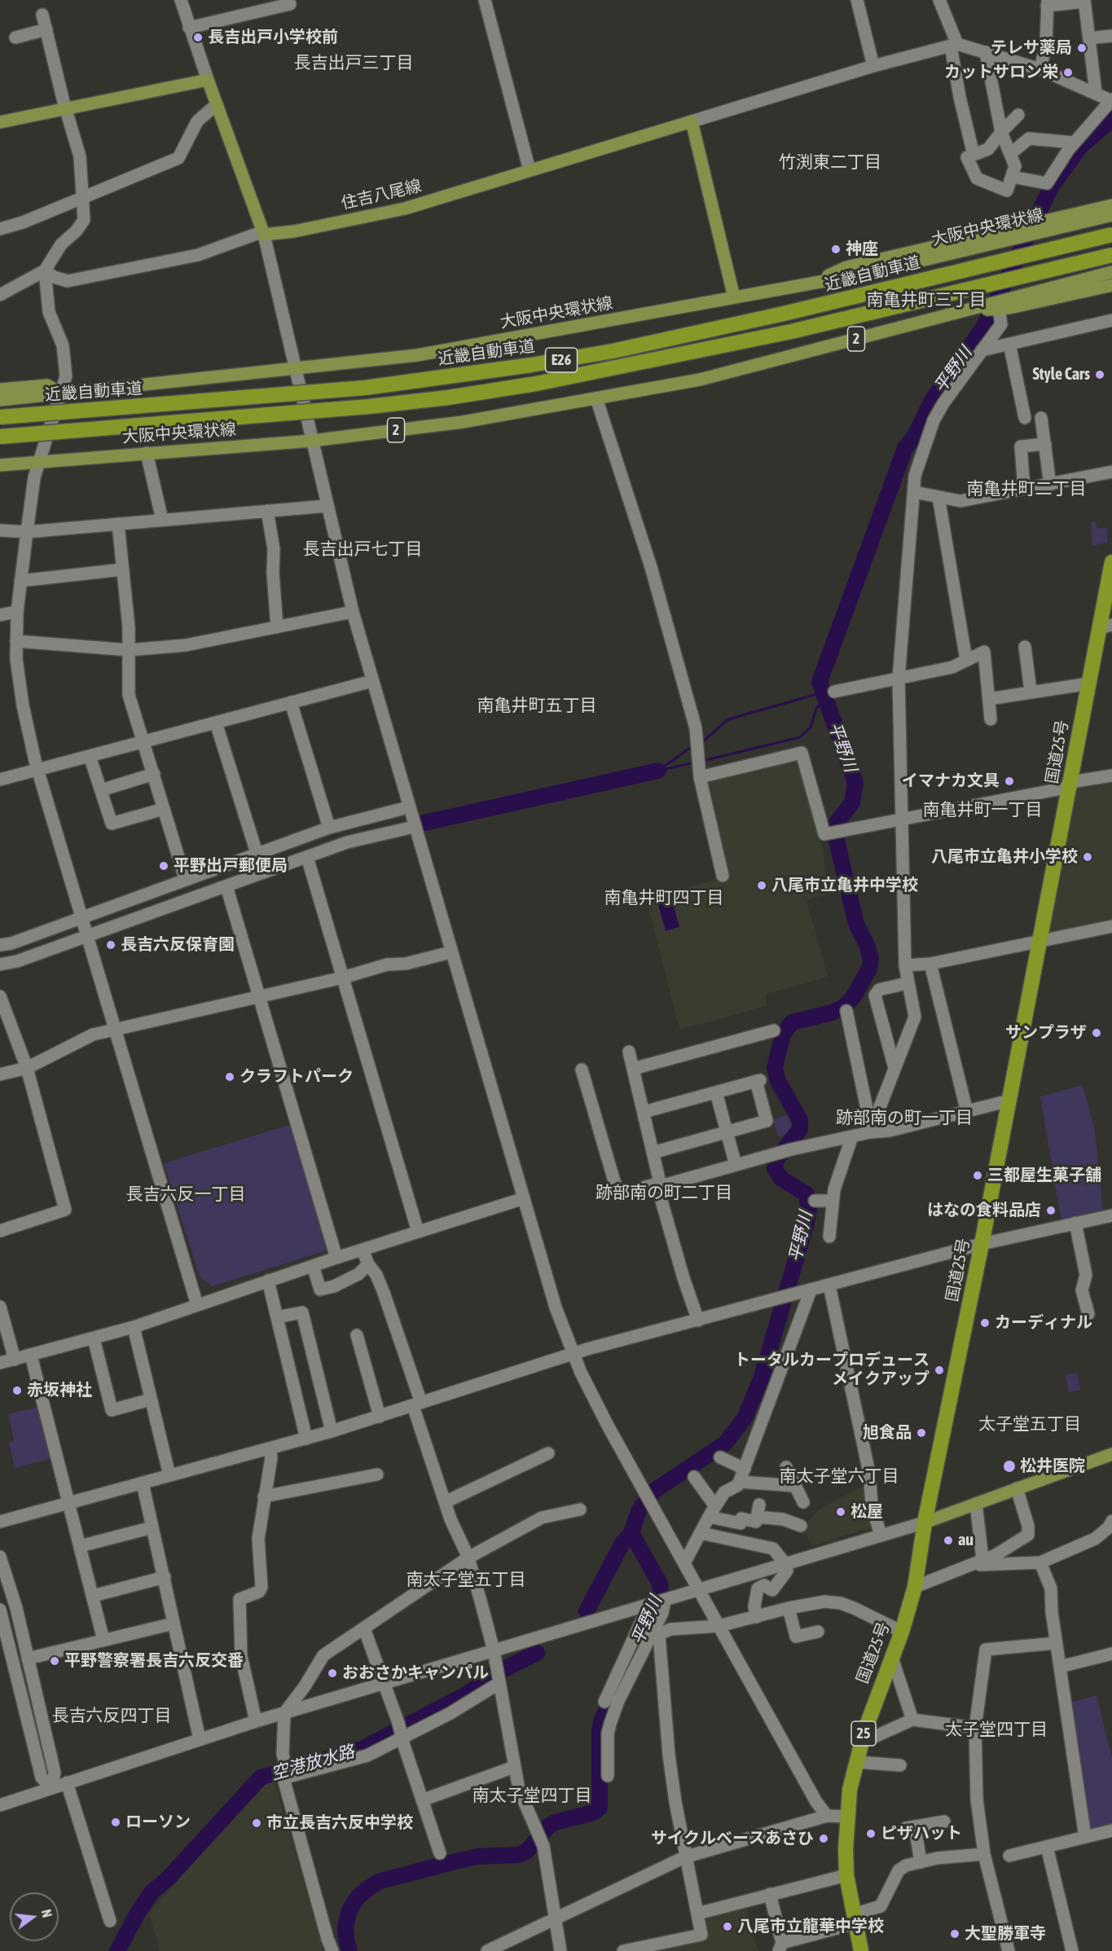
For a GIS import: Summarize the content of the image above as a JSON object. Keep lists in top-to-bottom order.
{
  "streets": {
    "highway": [
      "近畿自動車道",
      "E26",
      "国道25号",
      "25"
    ],
    "main road": ["住吉八尾線", "大阪中央環状線", "2"]
  },
  "districts": [
    "長吉出戸三丁目",
    "竹渕東二丁目",
    "南亀井町三丁目",
    "南亀井町二丁目",
    "長吉出戸七丁目",
    "南亀井町五丁目",
    "南亀井町一丁目",
    "南亀井町四丁目",
    "跡部南の町一丁目",
    "跡部南の町二丁目",
    "長吉六反一丁目",
    "太子堂五丁目",
    "南太子堂六丁目",
    "南太子堂五丁目",
    "長吉六反四丁目",
    "太子堂四丁目",
    "南太子堂四丁目"
  ],
  "water": ["平野川", "空港放水路"],
  "places": [
    "長吉出戸小学校前",
    "テレサ薬局",
    "カットサロン栄",
    "神座",
    "Style Cars",
    "イマナカ文具",
    "八尾市立亀井小学校",
    "平野出戸郵便局",
    "八尾市立亀井中学校",
    "長吉六反保育園",
    "サンプラザ",
    "クラフトパーク",
    "三都屋生菓子舗",
    "はなの食料品店",
    "カーディナル",
    "トータルカープロデュース メイクアップ",
    "赤坂神社",
    "旭食品",
    "松井医院",
    "松屋",
    "au",
    "平野警察署長吉六反交番",
    "おおさかキャンパル",
    "ローソン",
    "市立長吉六反中学校",
    "ピザハット",
    "サイクルベースあさひ",
    "八尾市立龍華中学校",
    "大聖勝軍寺"
  ],
  "north": "right"
}
